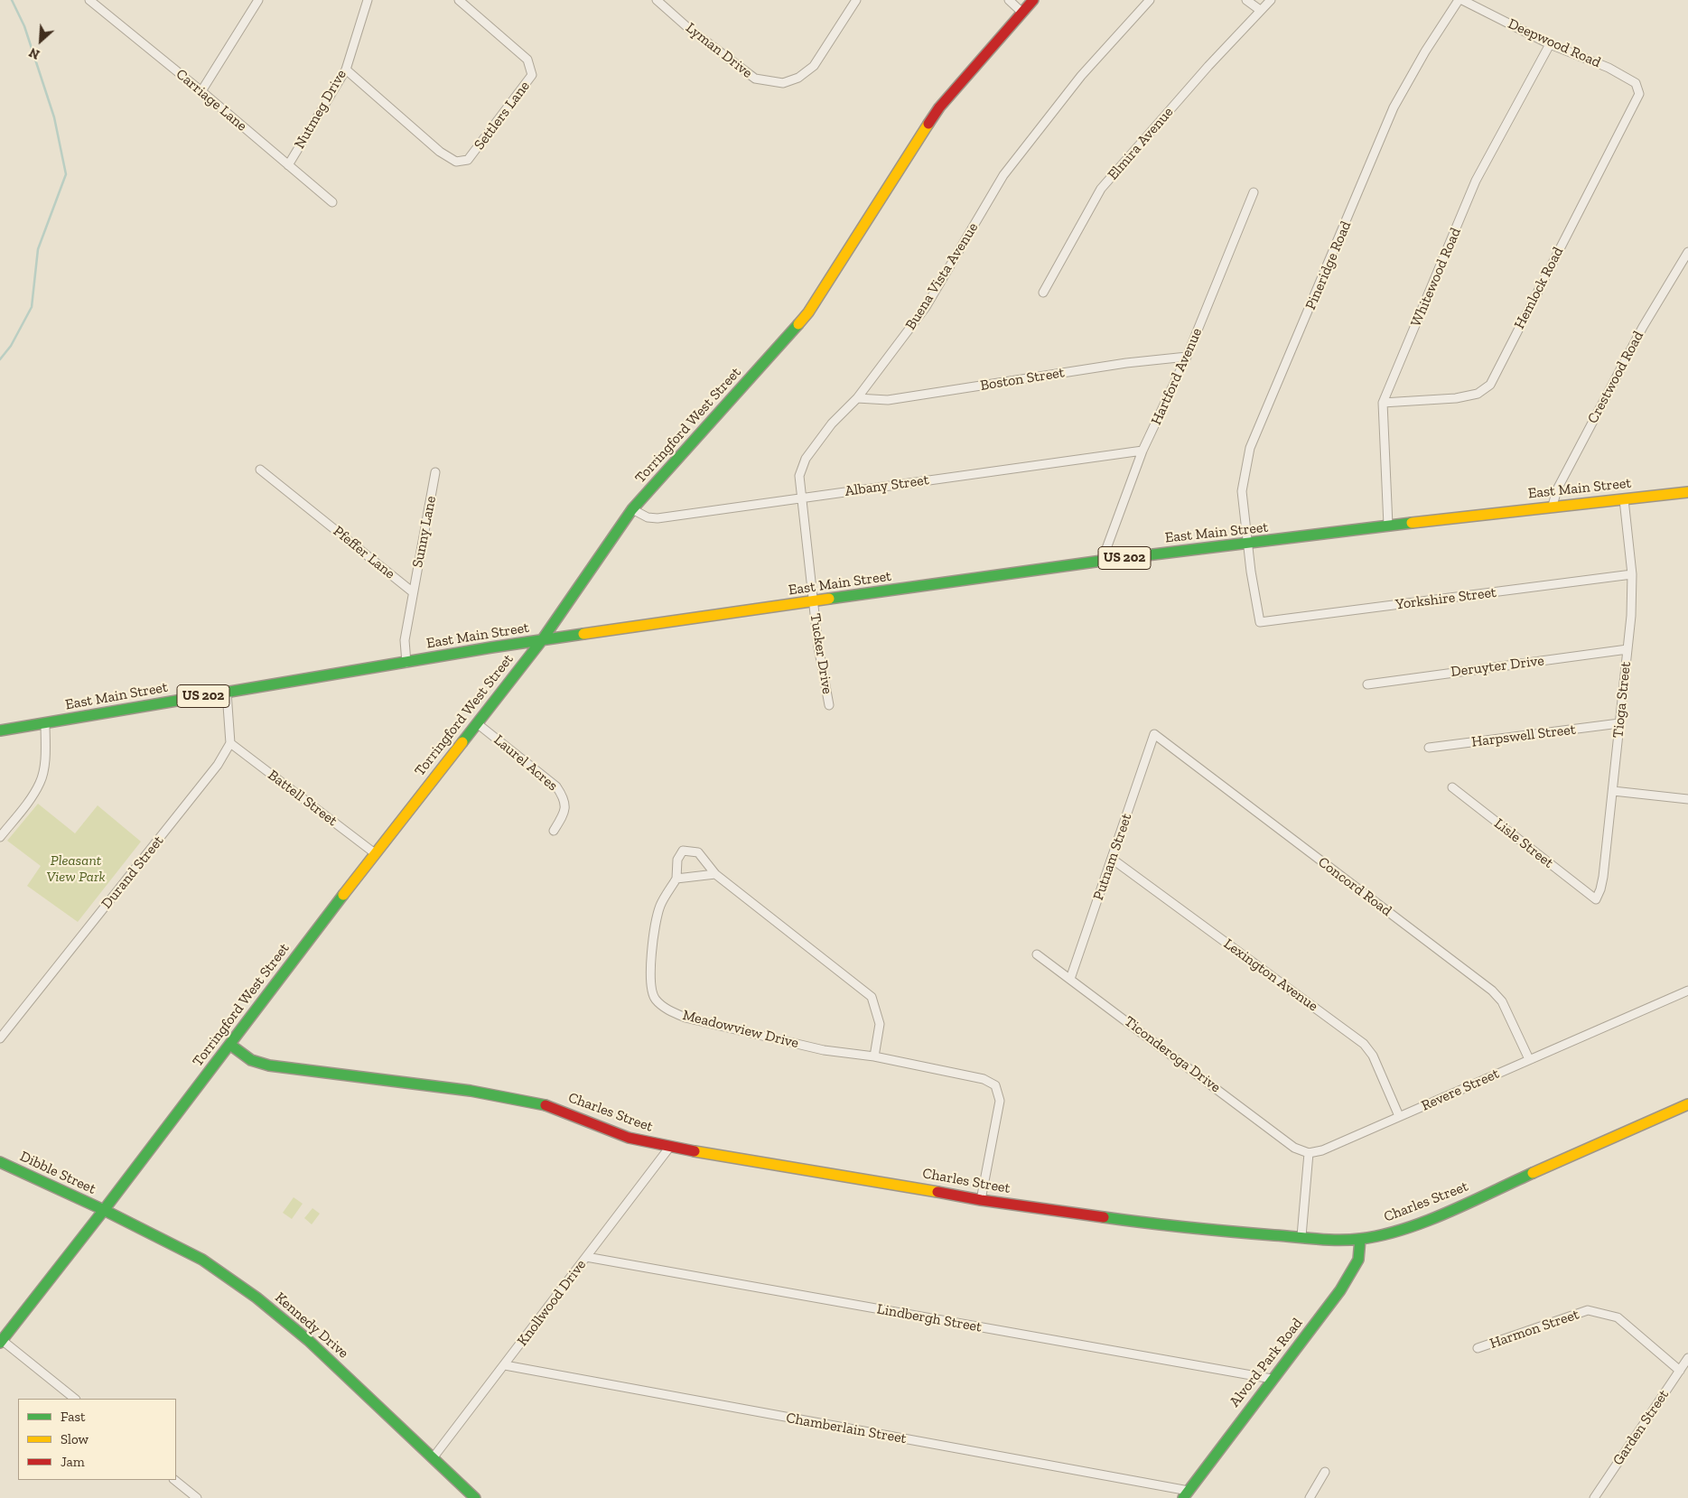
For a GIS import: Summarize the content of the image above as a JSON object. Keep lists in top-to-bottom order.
{
  "streets": {
    "main road": [
      "Torringford West Street",
      "East Main Street",
      "US 202",
      "Charles Street",
      "Dibble Street",
      "Kennedy Drive",
      "Alvord Park Road"
    ],
    "street": [
      "Deepwood Road",
      "Lyman Drive",
      "Carriage Lane",
      "Nutmeg Drive",
      "Settlers Lane",
      "Elmira Avenue",
      "Pineridge Road",
      "Buena Vista Avenue",
      "Whitewood Road",
      "Hemlock Road",
      "Hartford Avenue",
      "Crestwood Road",
      "Boston Street",
      "Albany Street",
      "Sunny Lane",
      "Pfeffer Lane",
      "Yorkshire Street",
      "Tucker Drive",
      "Deruyter Drive",
      "Tioga Street",
      "Harpswell Street",
      "Laurel Acres",
      "Battell Street",
      "Lisle Street",
      "Putnam Street",
      "Durand Street",
      "Concord Road",
      "Lexington Avenue",
      "Meadowview Drive",
      "Ticonderoga Drive",
      "Revere Street",
      "Knollwood Drive",
      "Lindbergh Street",
      "Harmon Street",
      "Garden Street",
      "Chamberlain Street"
    ]
  },
  "crossings": [
    ["Deepwood Road", "Whitewood Road"],
    ["Deepwood Road", "Hemlock Road"],
    ["Carriage Lane", "Nutmeg Drive"],
    ["Nutmeg Drive", "Settlers Lane"],
    ["Pineridge Road", "East Main Street"],
    ["Pineridge Road", "Yorkshire Street"],
    ["Buena Vista Avenue", "Boston Street"],
    ["Buena Vista Avenue", "Albany Street"],
    ["Buena Vista Avenue", "East Main Street"],
    ["Buena Vista Avenue", "Tucker Drive"],
    ["Whitewood Road", "Hemlock Road"],
    ["Whitewood Road", "East Main Street"],
    ["Hartford Avenue", "Boston Street"],
    ["Hartford Avenue", "Albany Street"],
    ["Hartford Avenue", "East Main Street"],
    ["Crestwood Road", "East Main Street"],
    ["Torringford West Street", "Albany Street"],
    ["Torringford West Street", "East Main Street"],
    ["Torringford West Street", "Laurel Acres"],
    ["Torringford West Street", "Battell Street"],
    ["Torringford West Street", "Charles Street"],
    ["Torringford West Street", "Dibble Street"],
    ["Torringford West Street", "Kennedy Drive"],
    ["East Main Street", "Yorkshire Street"],
    ["East Main Street", "Tucker Drive"],
    ["East Main Street", "Tioga Street"],
    ["Sunny Lane", "Pfeffer Lane"],
    ["Yorkshire Street", "Tioga Street"],
    ["Deruyter Drive", "Tioga Street"],
    ["Tioga Street", "Harpswell Street"],
    ["Tioga Street", "Lisle Street"],
    ["Battell Street", "Durand Street"],
    ["Putnam Street", "Concord Road"],
    ["Putnam Street", "Lexington Avenue"],
    ["Putnam Street", "Ticonderoga Drive"],
    ["Concord Road", "Revere Street"],
    ["Lexington Avenue", "Revere Street"],
    ["Meadowview Drive", "Charles Street"],
    ["Ticonderoga Drive", "Revere Street"],
    ["Charles Street", "Knollwood Drive"],
    ["Charles Street", "Alvord Park Road"],
    ["Dibble Street", "Kennedy Drive"],
    ["Knollwood Drive", "Lindbergh Street"],
    ["Knollwood Drive", "Kennedy Drive"],
    ["Knollwood Drive", "Chamberlain Street"],
    ["Lindbergh Street", "Alvord Park Road"],
    ["Harmon Street", "Garden Street"],
    ["Alvord Park Road", "Chamberlain Street"]
  ],
  "parks": ["Pleasant View Park"],
  "legend": ["Fast", "Slow", "Jam"],
  "north": "bottom left"
}
